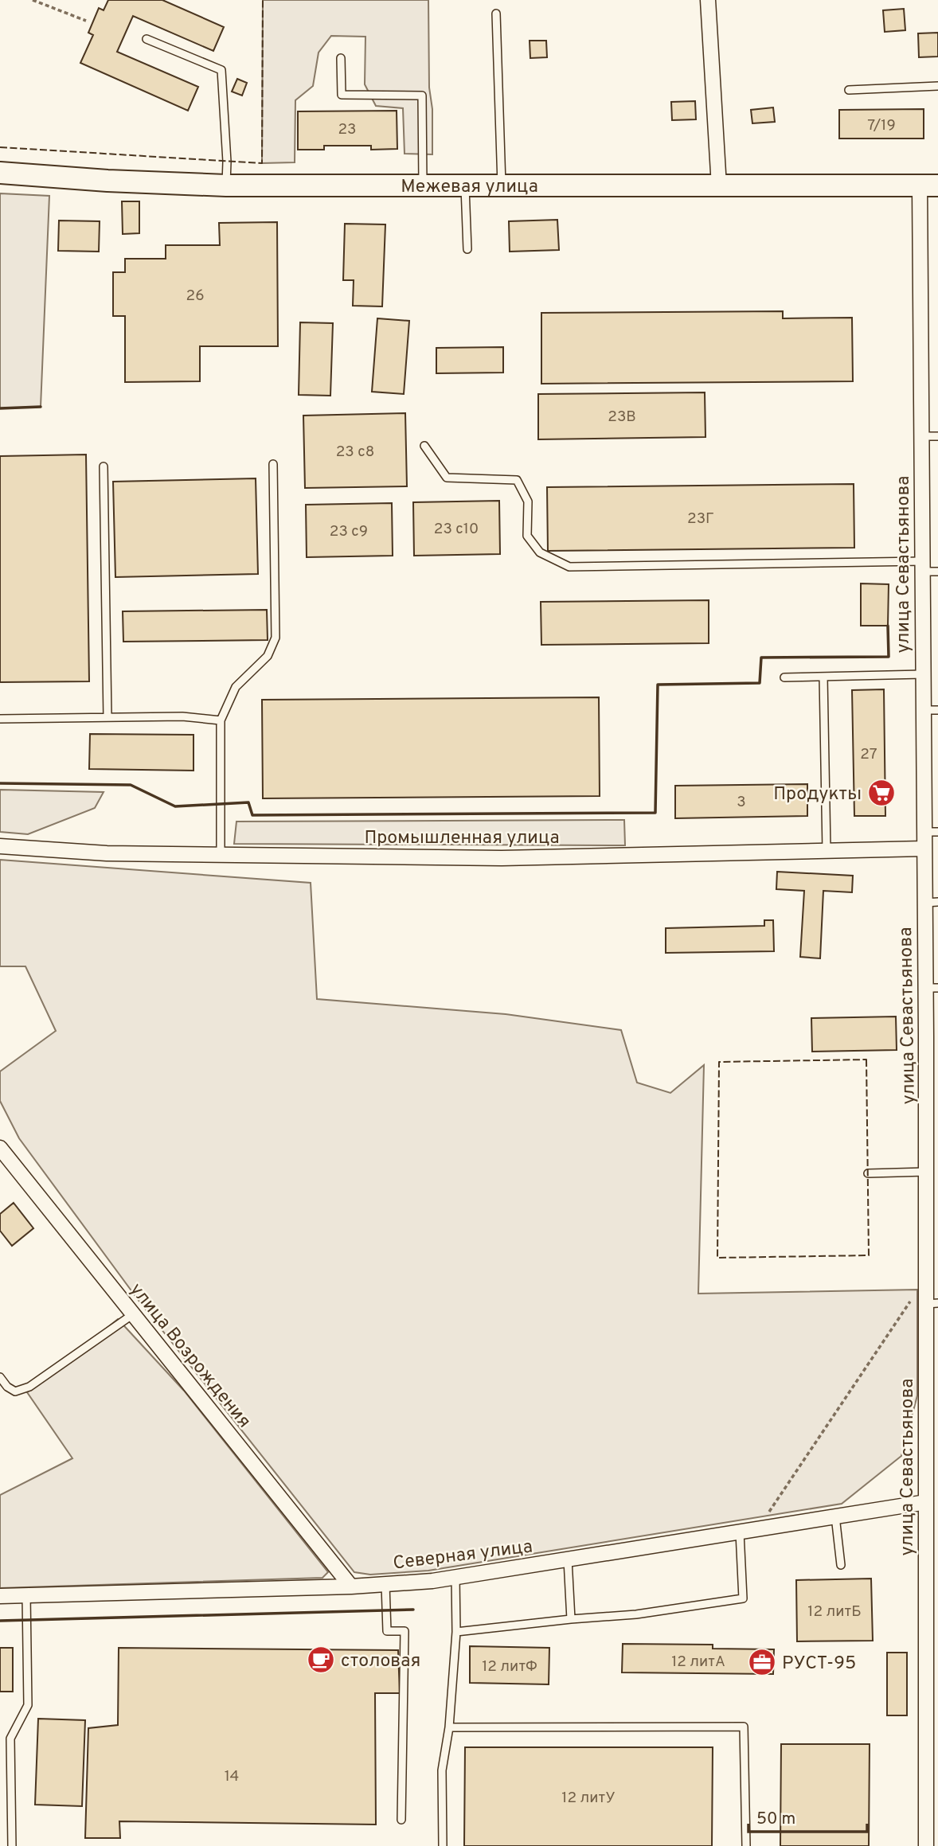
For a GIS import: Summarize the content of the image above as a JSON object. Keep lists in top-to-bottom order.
{
  "streets": {
    "street": [
      "Межевая улица",
      "улица Севастьянова",
      "Промышленная улица",
      "улица Возрождения",
      "Северная улица"
    ]
  },
  "crossings": [
    ["Межевая улица", "улица Севастьянова"],
    ["улица Севастьянова", "Промышленная улица"],
    ["улица Севастьянова", "Северная улица"],
    ["улица Возрождения", "Северная улица"]
  ],
  "places": {
    "supermarket": ["Продукты"],
    "cafe": ["столовая"],
    "office": ["РУСТ-95"]
  },
  "house_numbers": [
    "7/19",
    "23",
    "26",
    "23В",
    "23 с8",
    "23Г",
    "23 с10",
    "23 с9",
    "27",
    "3",
    "12 литБ",
    "12 литА",
    "12 литФ",
    "14",
    "12 литУ"
  ],
  "scale_bar": "50 m"
}
